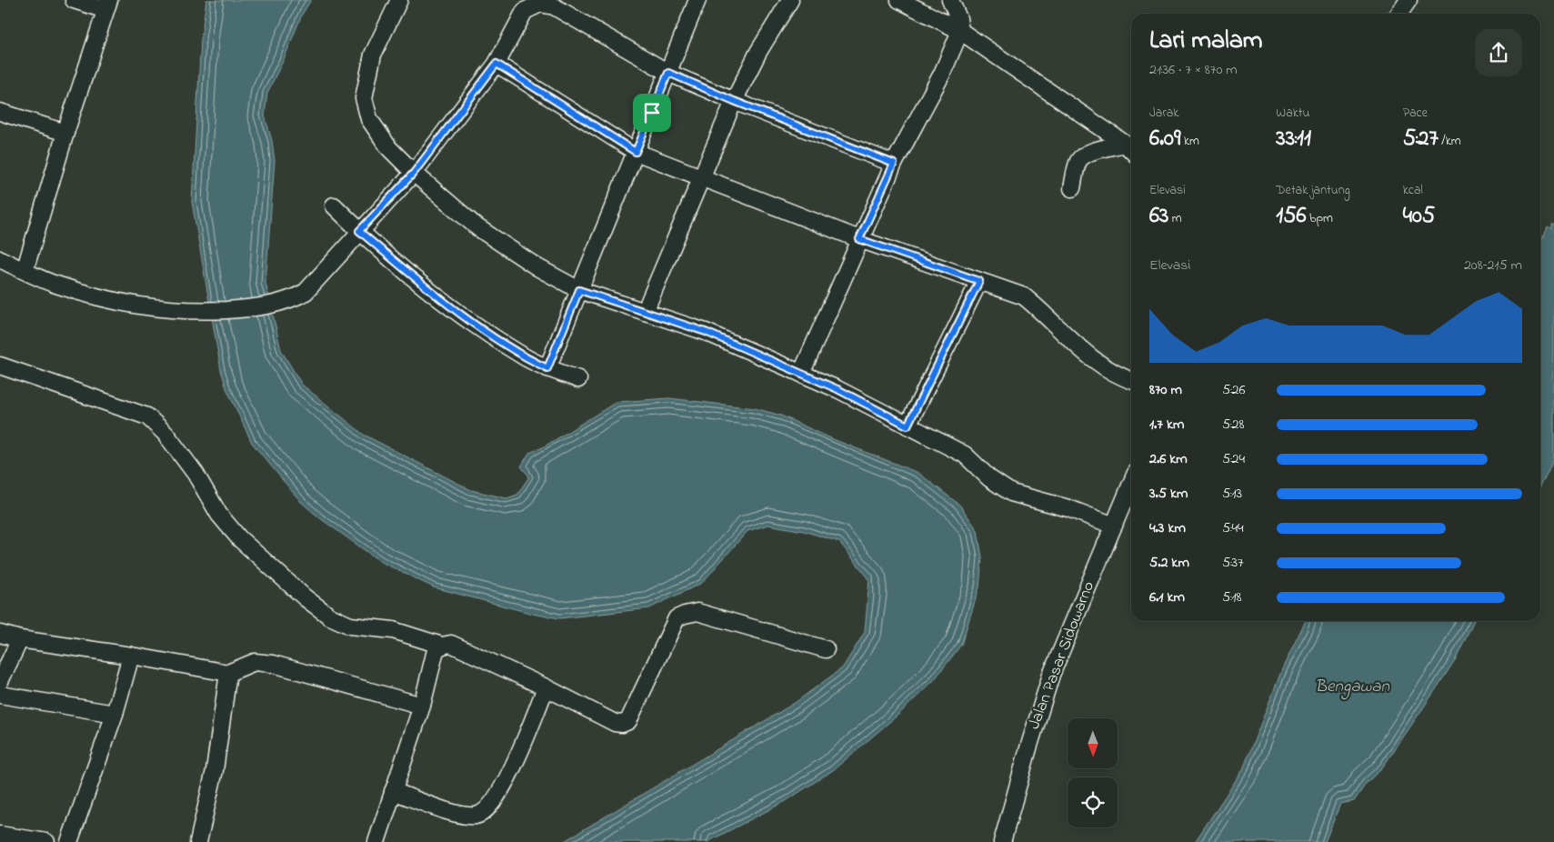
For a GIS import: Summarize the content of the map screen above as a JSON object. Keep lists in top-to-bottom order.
{
  "streets": {
    "street": ["Jalan Pasar Sidowarno"]
  },
  "water": ["Bengawan"],
  "north": "bottom",
  "page": {
    "heading": ["Lari malam", "21:36 · 7 × 870 m"],
    "stats": [
      ["Jarak", "6.09 km"],
      ["Waktu", "33:11"],
      ["Pace", "5:27 /km"],
      ["Elevasi", "63 m"],
      ["Detak jantung", "156 bpm"],
      ["kcal", "405"]
    ],
    "chart": ["Elevasi", "208–215 m"],
    "list": [
      {
        "name": "870 m",
        "note": "5:26"
      },
      {
        "name": "1.7 km",
        "note": "5:28"
      },
      {
        "name": "2.6 km",
        "note": "5:24"
      },
      {
        "name": "3.5 km",
        "note": "5:13"
      },
      {
        "name": "4.3 km",
        "note": "5:44"
      },
      {
        "name": "5.2 km",
        "note": "5:37"
      },
      {
        "name": "6.1 km",
        "note": "5:18"
      }
    ]
  }
}
